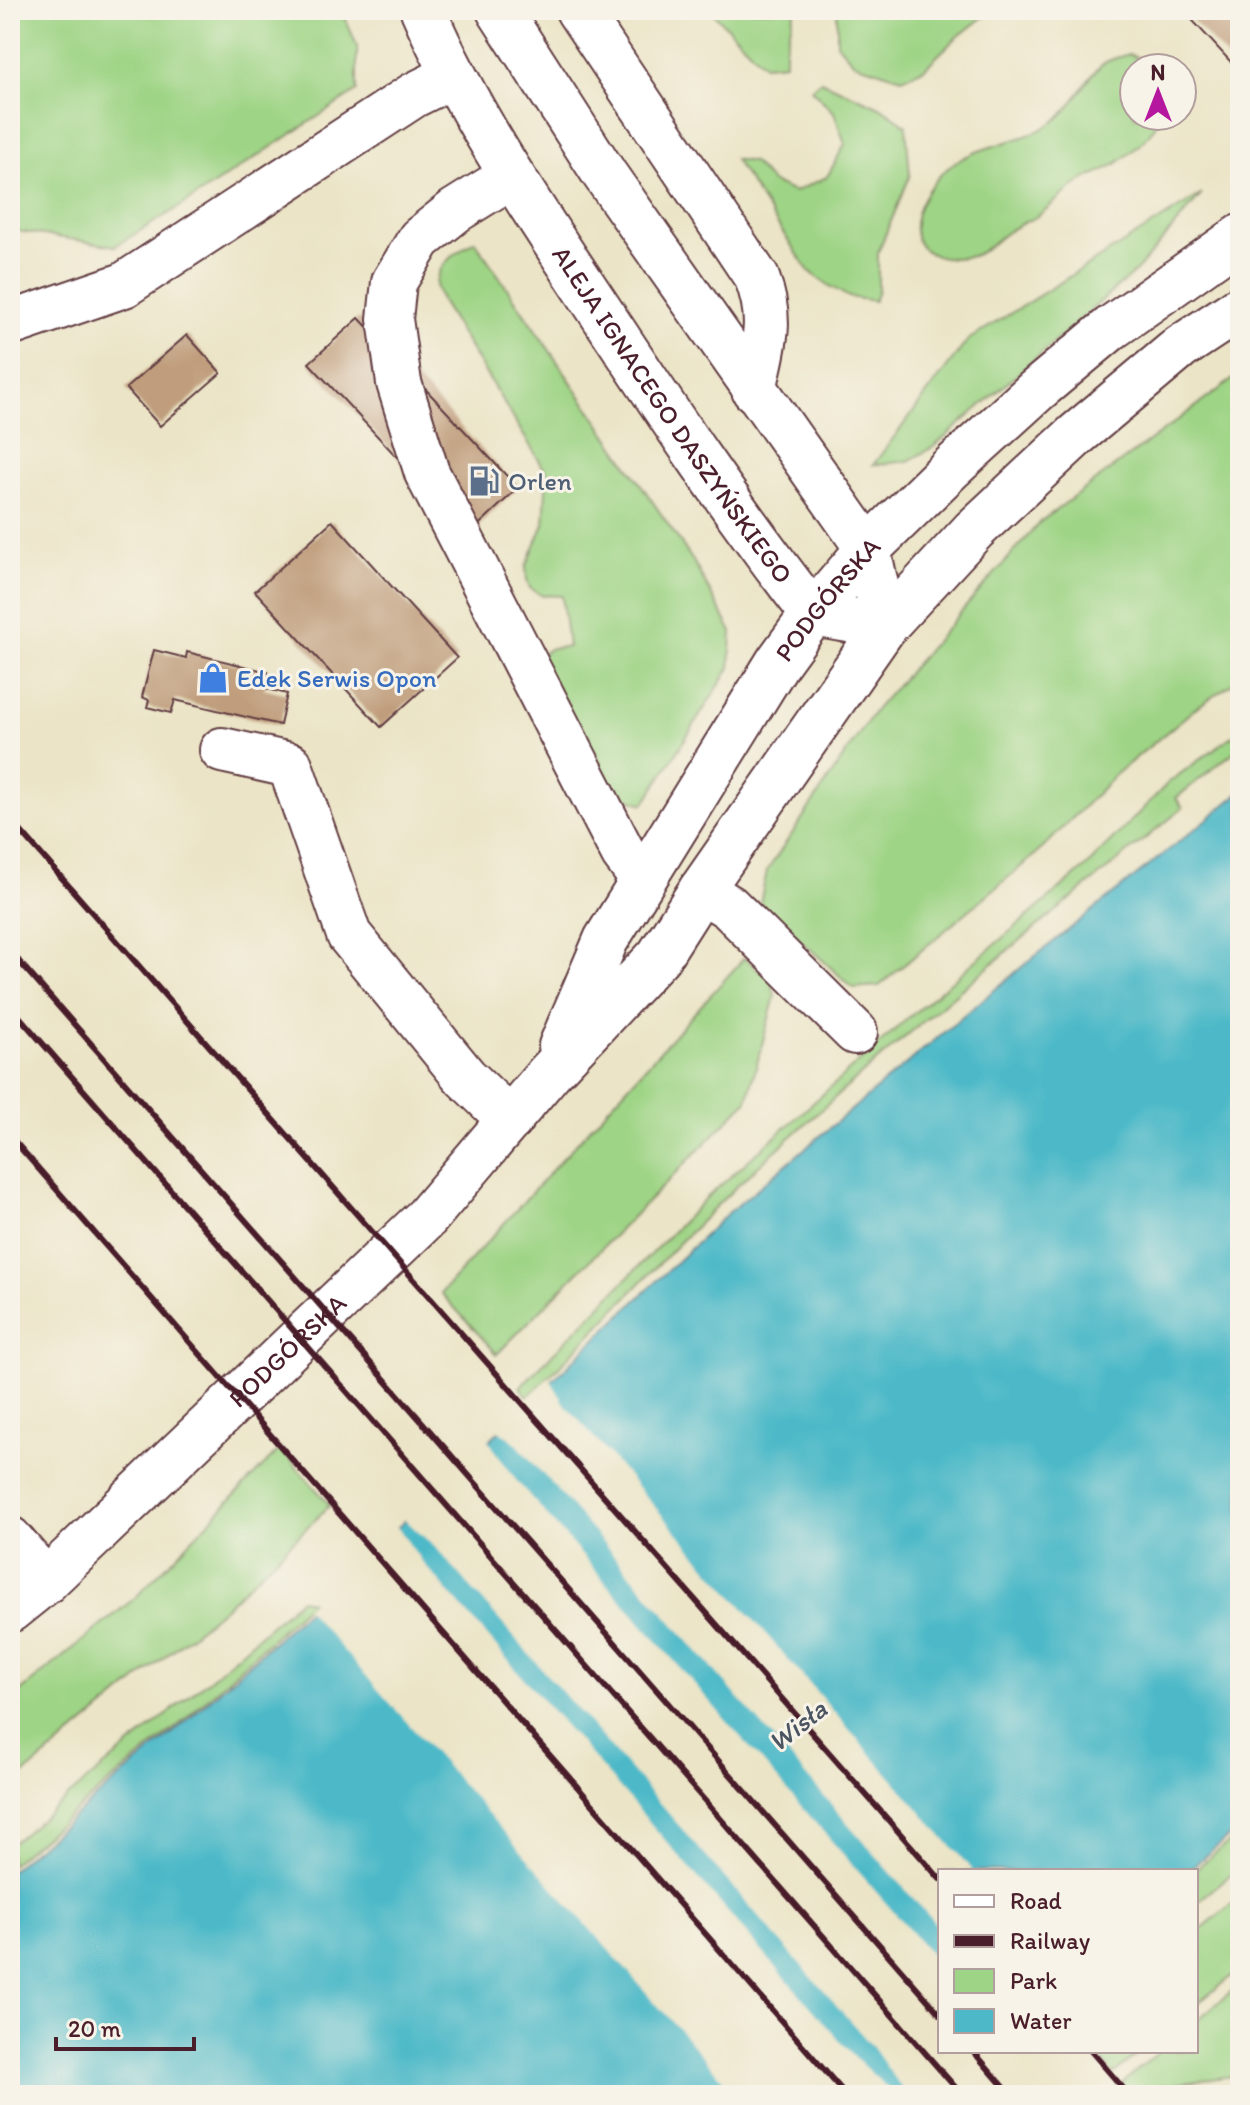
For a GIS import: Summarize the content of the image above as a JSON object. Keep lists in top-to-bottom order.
{
  "streets": {
    "street": ["ALEJA IGNACEGO DASZYŃSKIEGO", "PODGÓRSKA"]
  },
  "crossings": [
    ["ALEJA IGNACEGO DASZYŃSKIEGO", "PODGÓRSKA"]
  ],
  "water": ["Wisła"],
  "places": {
    "fuel station": ["Orlen"],
    "shop": ["Edek Serwis Opon"]
  },
  "legend": [
    "Road",
    "Railway",
    "Park",
    "Water"
  ],
  "scale_bar": "20 m",
  "north": "top"
}
